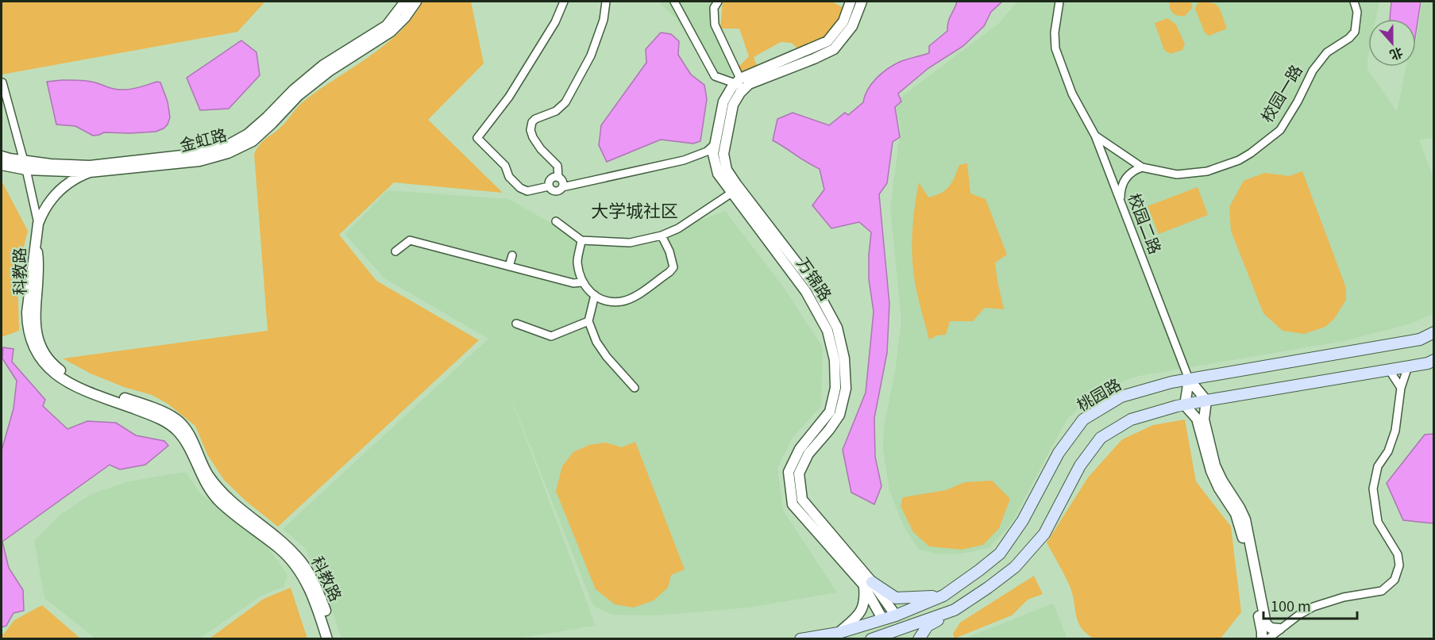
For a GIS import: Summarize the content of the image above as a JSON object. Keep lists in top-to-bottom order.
{
  "streets": {
    "main road": ["桃园路"],
    "street": [
      "校园一路",
      "金虹路",
      "校园二路",
      "科教路",
      "万锦路"
    ]
  },
  "crossings": [
    ["校园二路", "桃园路"],
    ["万锦路", "桃园路"]
  ],
  "districts": ["大学城社区"],
  "scale_bar": "100 m",
  "north": "bottom"
}
